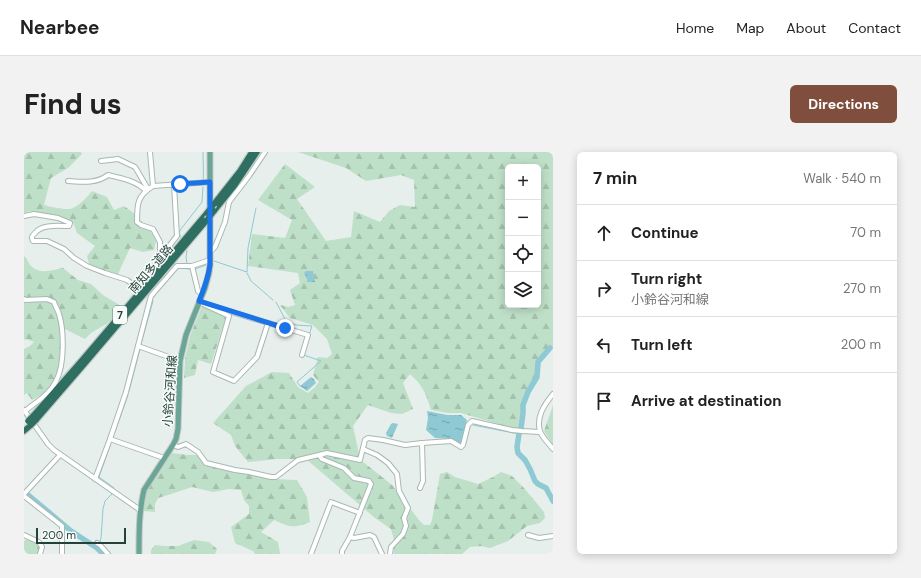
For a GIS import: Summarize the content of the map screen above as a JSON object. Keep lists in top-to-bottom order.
{
  "streets": {
    "highway": ["南知多道路", "7"],
    "main road": ["小鈴谷河和線"]
  },
  "scale_bar": "200 m",
  "page": {
    "header": "Nearbee",
    "nav": [
      "Home",
      "Map",
      "About",
      "Contact"
    ],
    "buttons": "Directions",
    "title": "Find us",
    "heading": ["7 min", "Walk · 540 m"],
    "map_buttons": ["+", "−"],
    "list": [
      ["Continue", "70 m"],
      ["Turn right", "小鈴谷河和線", "270 m"],
      ["Turn left", "200 m"],
      "Arrive at destination"
    ],
    "scale": "200 m"
  }
}
